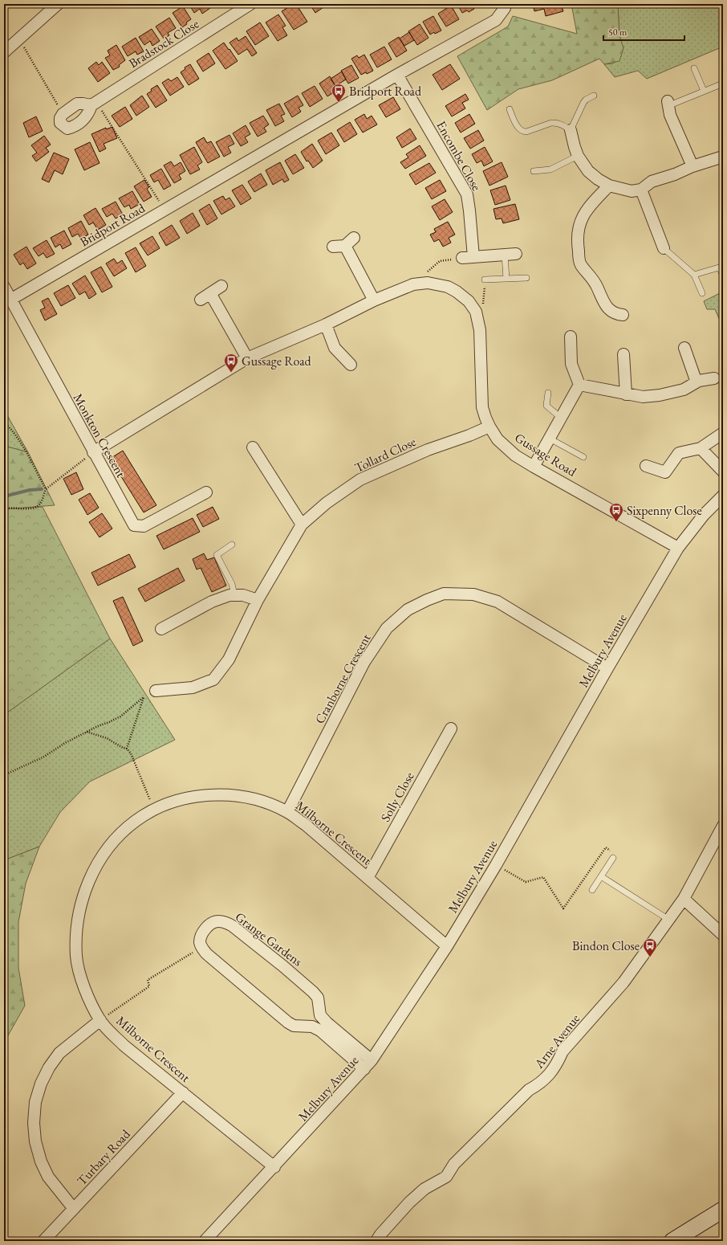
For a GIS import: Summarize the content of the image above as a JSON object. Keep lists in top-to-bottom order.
{
  "streets": {
    "street": [
      "Bradstock Close",
      "Encombe Close",
      "Bridport Road",
      "Monkton Crescent",
      "Tollard Close",
      "Gussage Road",
      "Melbury Avenue",
      "Cranborne Crescent",
      "Solly Close",
      "Milborne Crescent",
      "Grange Gardens",
      "Arne Avenue",
      "Turbary Road"
    ]
  },
  "crossings": [
    ["Encombe Close", "Bridport Road"],
    ["Bridport Road", "Monkton Crescent"],
    ["Monkton Crescent", "Gussage Road"],
    ["Tollard Close", "Gussage Road"],
    ["Gussage Road", "Melbury Avenue"],
    ["Melbury Avenue", "Cranborne Crescent"],
    ["Melbury Avenue", "Milborne Crescent"],
    ["Cranborne Crescent", "Milborne Crescent"],
    ["Solly Close", "Milborne Crescent"],
    ["Milborne Crescent", "Turbary Road"]
  ],
  "places": {
    "bus stop": [
      "Bridport Road",
      "Gussage Road",
      "Sixpenny Close",
      "Bindon Close"
    ]
  },
  "scale_bar": "50 m"
}
